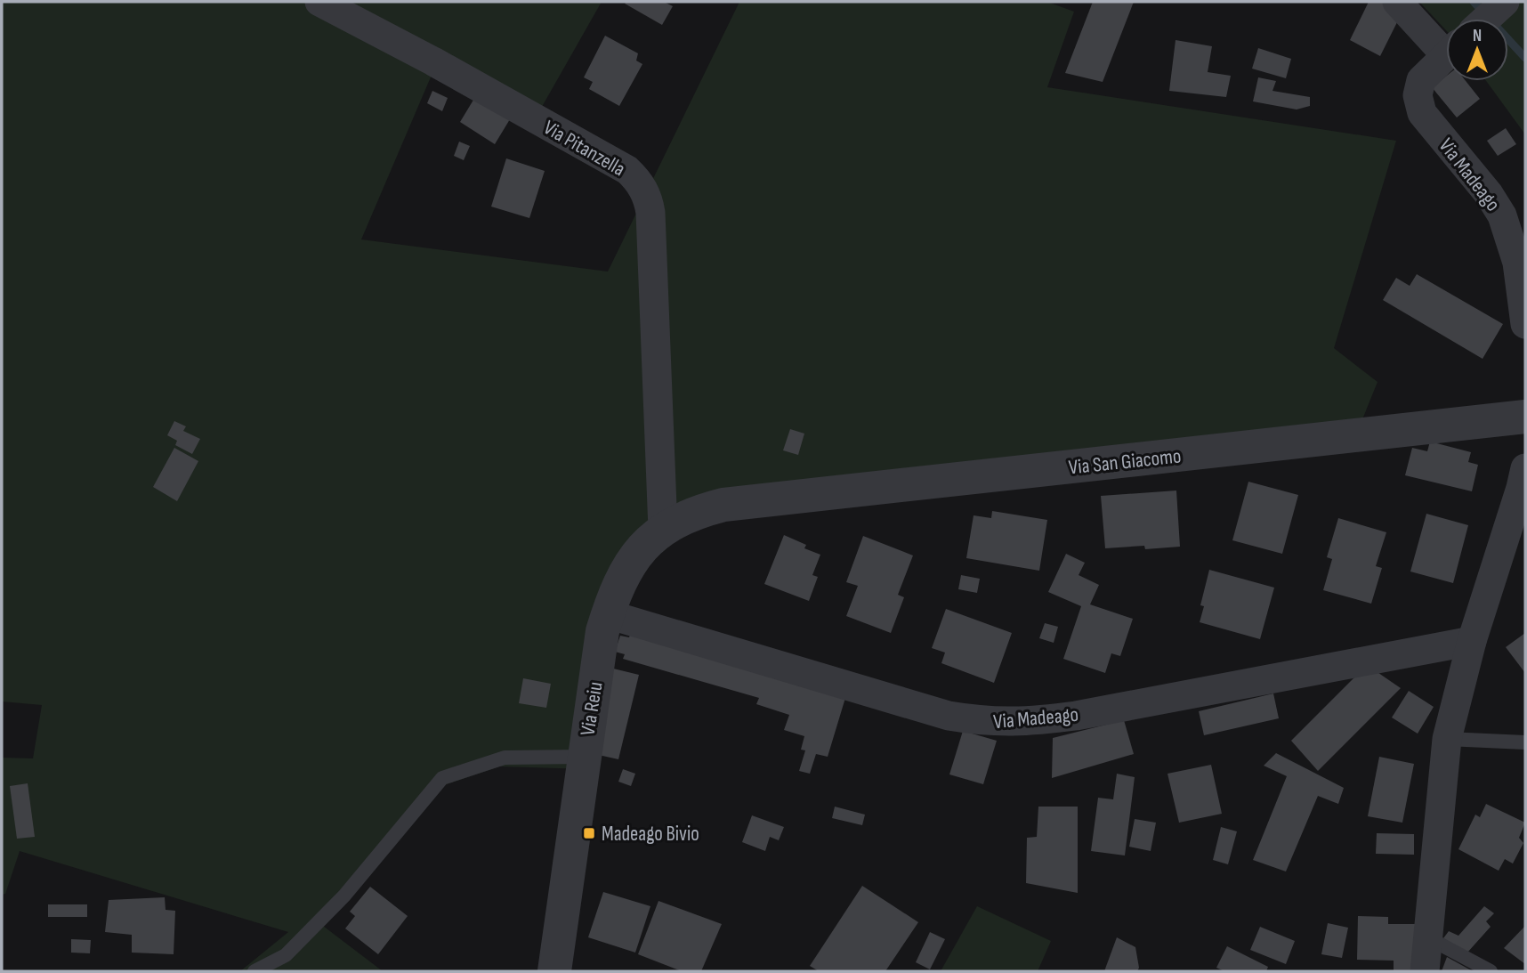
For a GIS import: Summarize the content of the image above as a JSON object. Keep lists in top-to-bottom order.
{
  "streets": {
    "street": [
      "Via Pitanzella",
      "Via Madeago",
      "Via San Giacomo",
      "Via Reiu"
    ]
  },
  "crossings": [
    ["Via Pitanzella", "Via Reiu"],
    ["Via Madeago", "Via Reiu"],
    ["Via San Giacomo", "Via Reiu"]
  ],
  "places": {
    "transit": ["Madeago Bivio"]
  },
  "north": "top"
}
